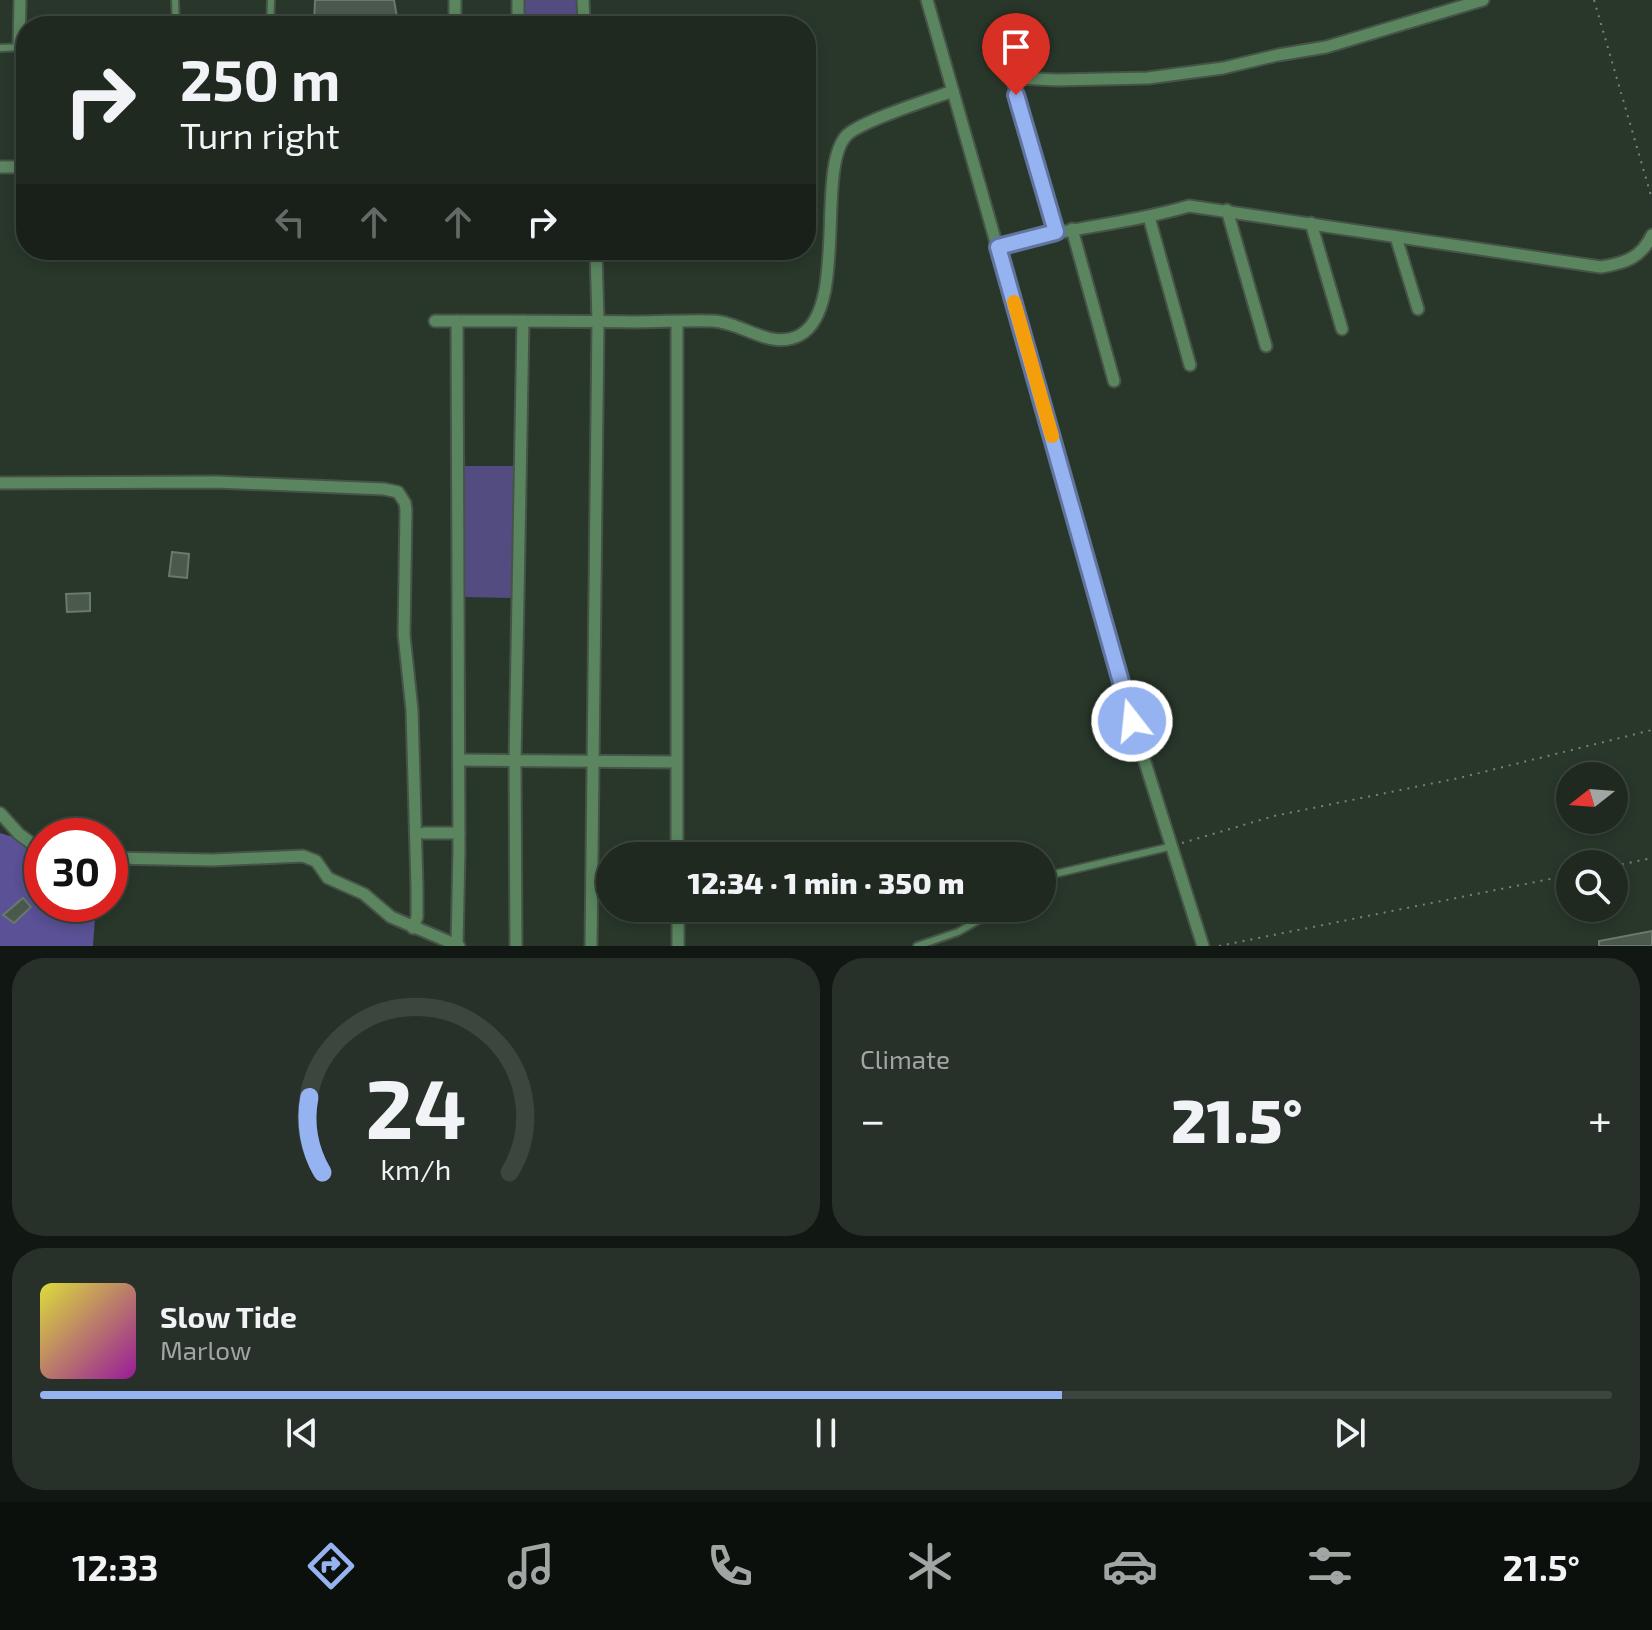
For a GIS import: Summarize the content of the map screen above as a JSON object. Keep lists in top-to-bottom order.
{
  "north": "left",
  "page": {
    "turn": ["250 m", "Turn right"],
    "limit": "30",
    "trip": "12:34 · 1 min · 350 m",
    "tile": "Climate",
    "heat": ["−", "21.5°", "+"],
    "song": ["Slow Tide", "Marlow"],
    "tabs": ["12:33", "21.5°"],
    "gauge": ["24", "km/h"]
  }
}
